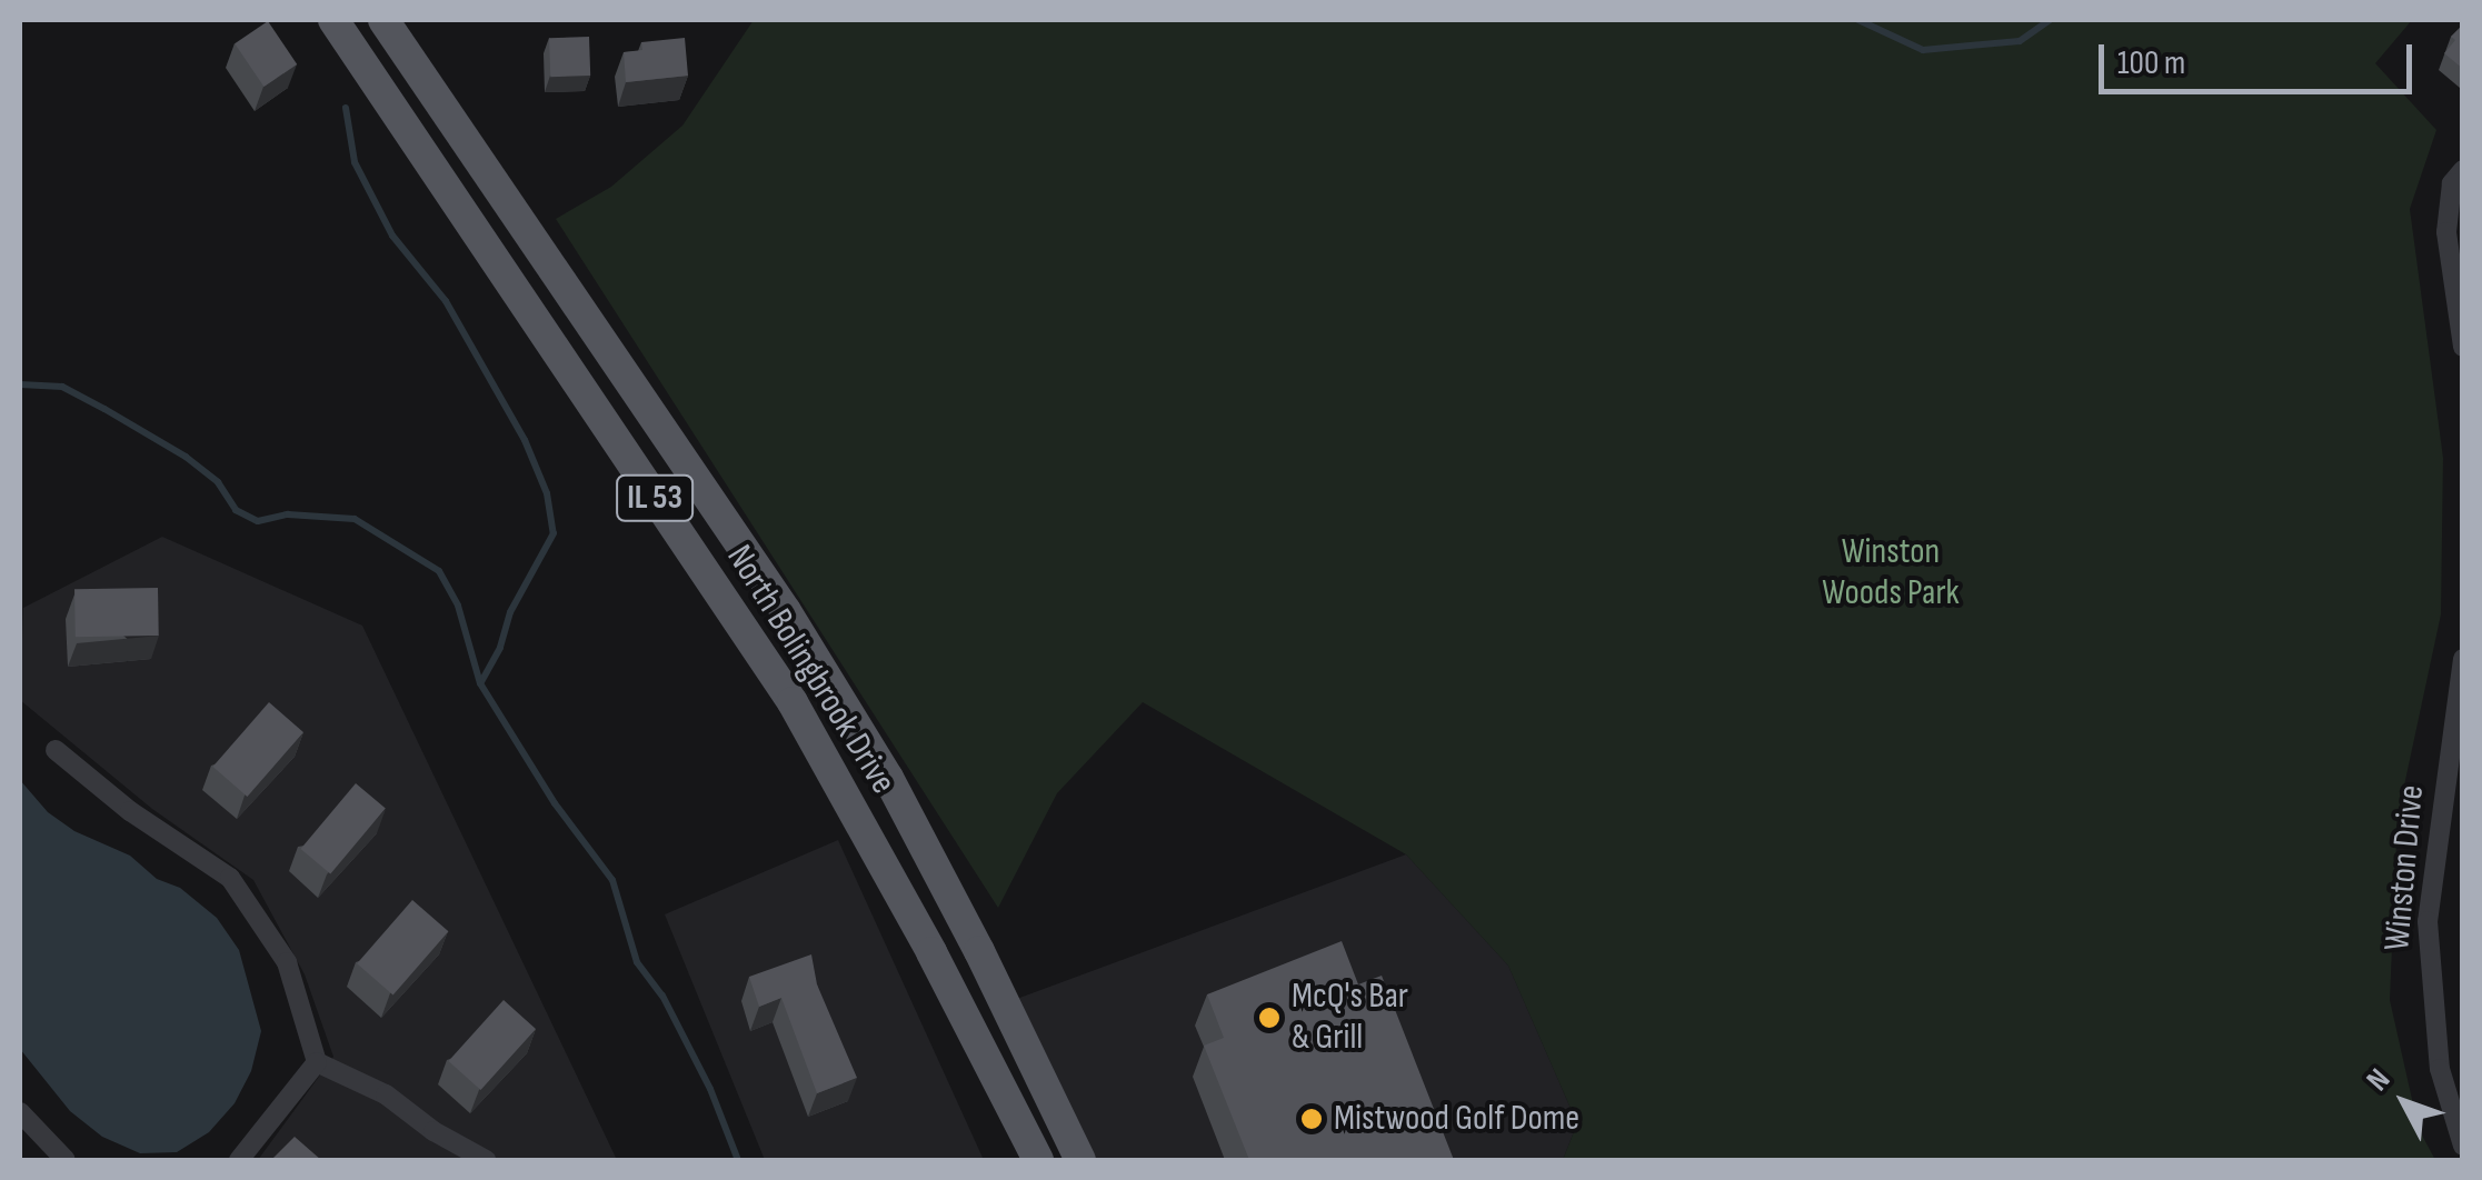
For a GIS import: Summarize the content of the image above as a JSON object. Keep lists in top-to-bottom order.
{
  "streets": {
    "main road": ["IL 53", "North Bolingbrook Drive"],
    "street": ["Winston Drive"]
  },
  "parks": ["Winston Woods Park"],
  "places": ["McQ's Bar & Grill", "Mistwood Golf Dome"],
  "scale_bar": "100 m",
  "north": "top left"
}
